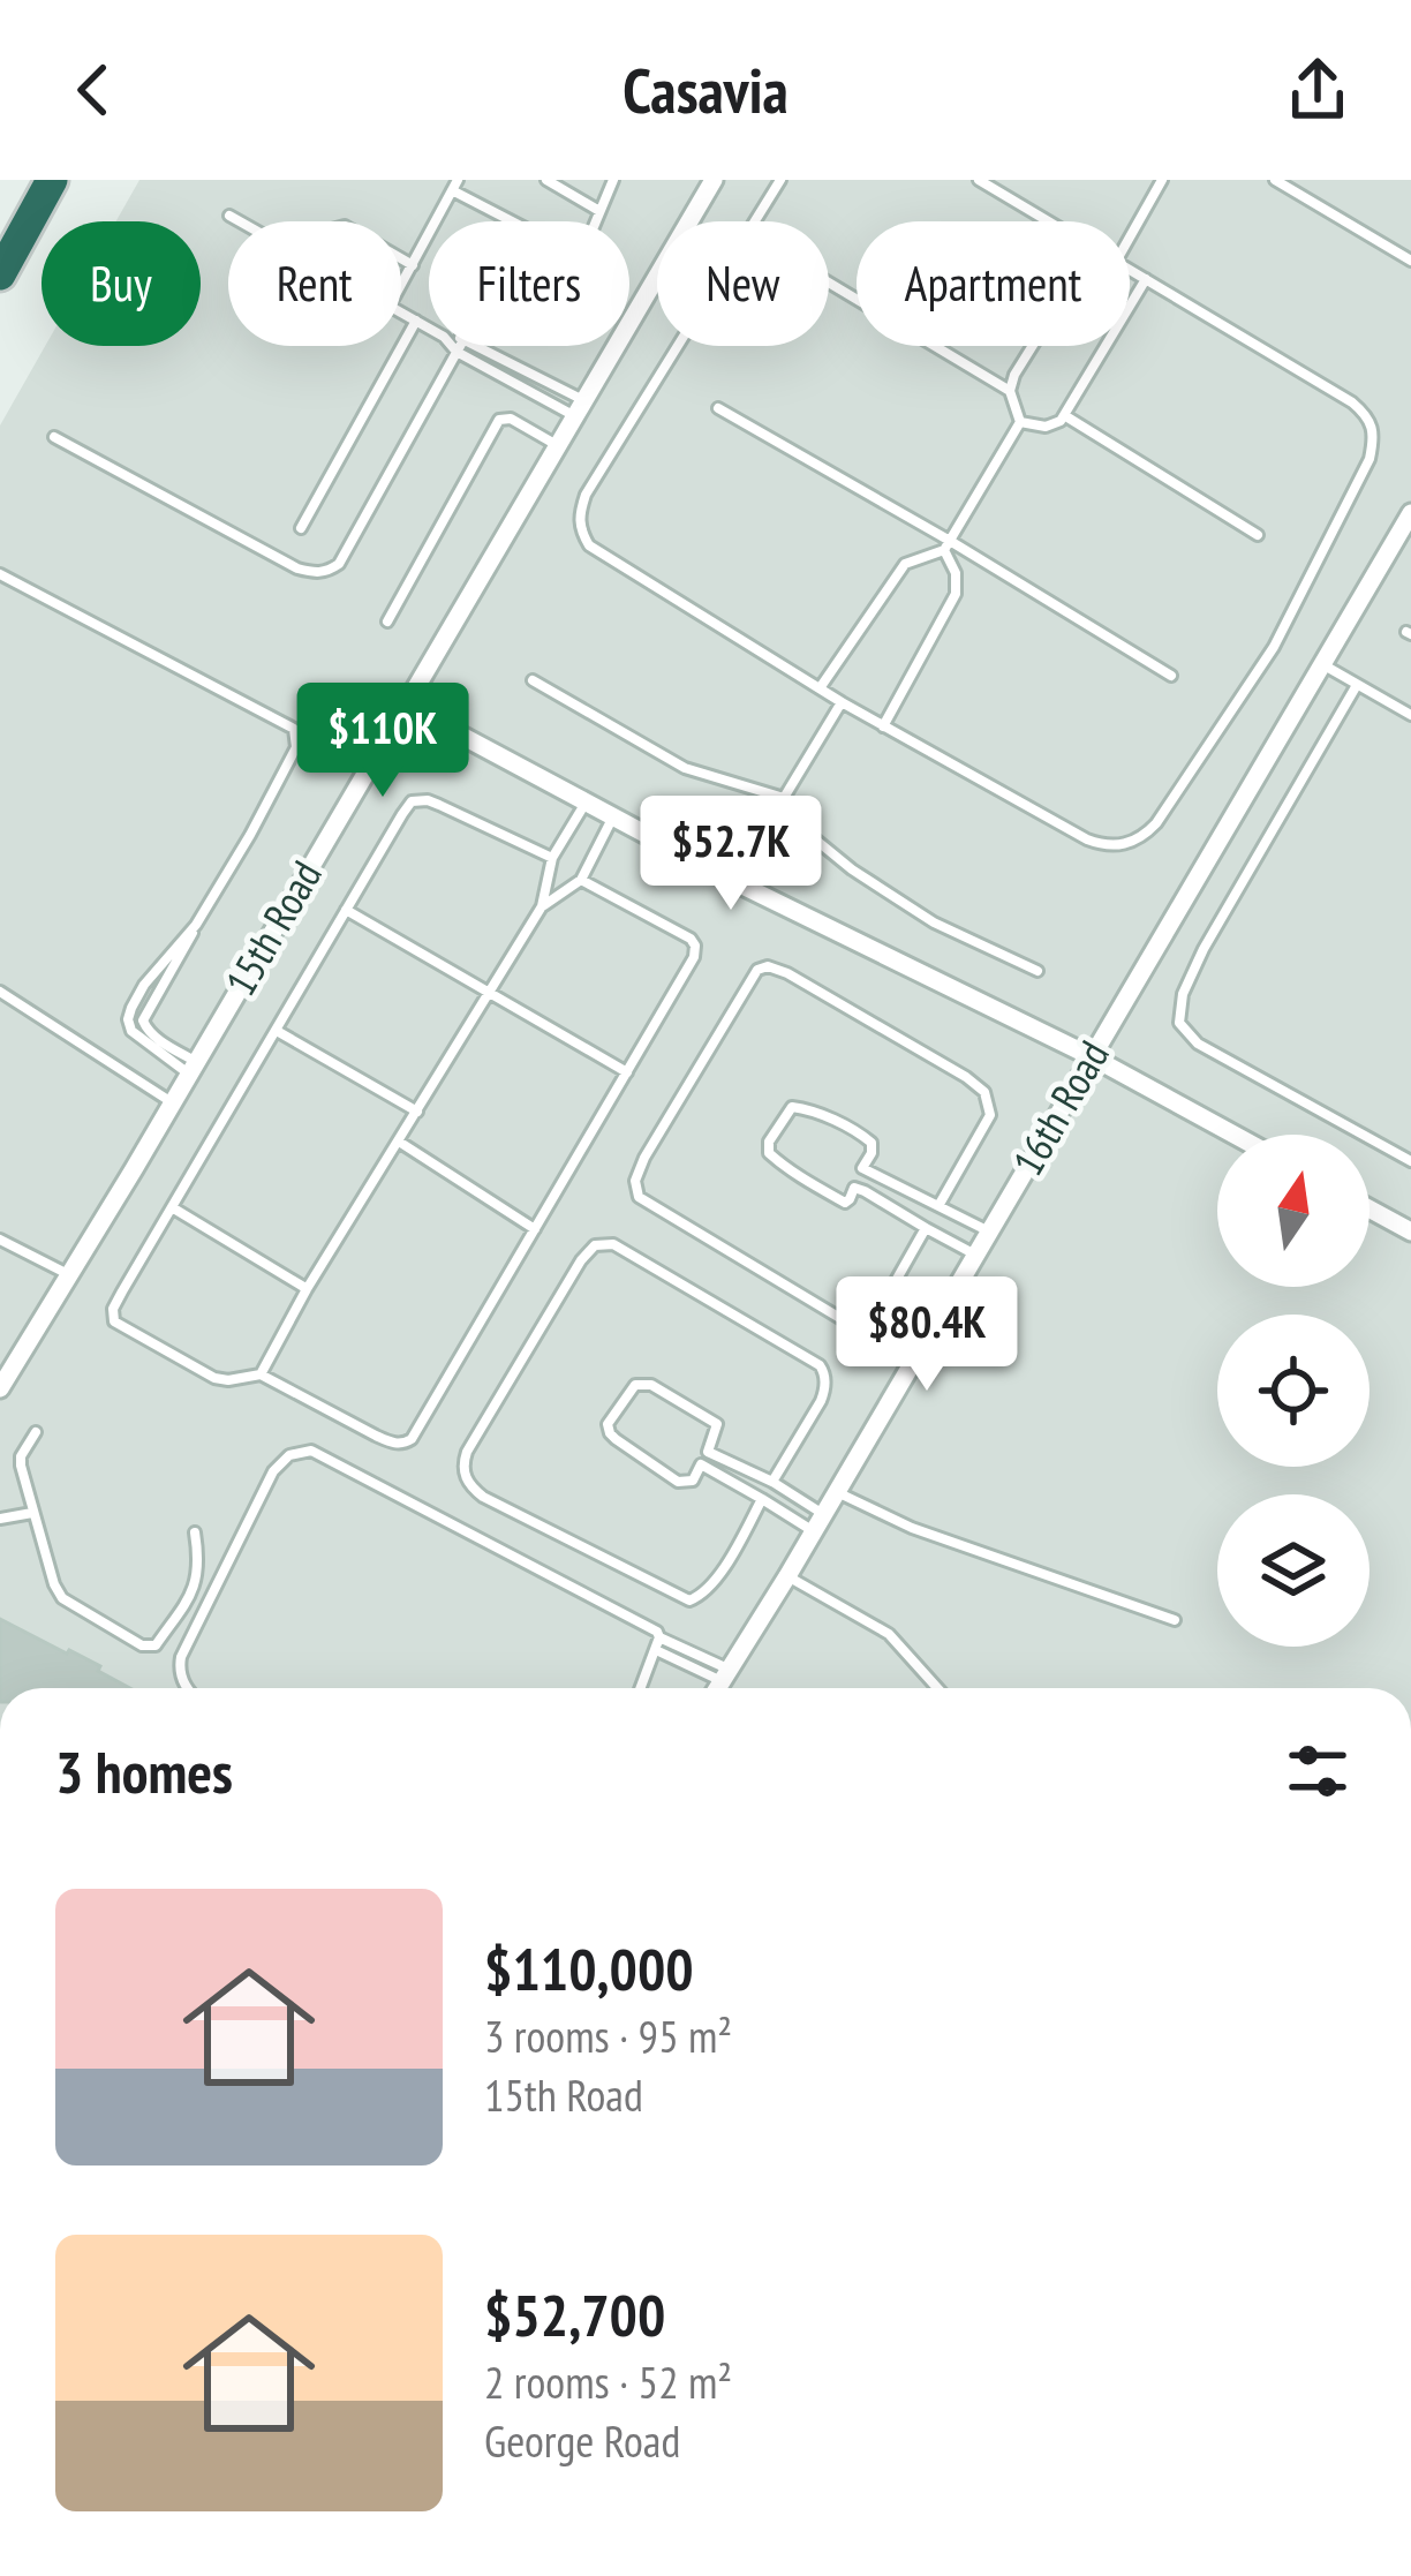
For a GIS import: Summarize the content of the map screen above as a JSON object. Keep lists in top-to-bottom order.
{
  "streets": {
    "street": ["15th Road", "16th Road"]
  },
  "north": "top",
  "page": {
    "header": "Casavia",
    "chip": [
      "Buy",
      "Rent",
      "Filters",
      "New",
      "Apartment"
    ],
    "price": ["$110K", "$52.7K", "$80.4K"],
    "heading": "3 homes",
    "list": [
      {
        "name": "$110,000",
        "note": "3 rooms · 95 m² · 15th Road"
      },
      {
        "name": "$52,700",
        "note": "2 rooms · 52 m² · George Road"
      }
    ]
  }
}
